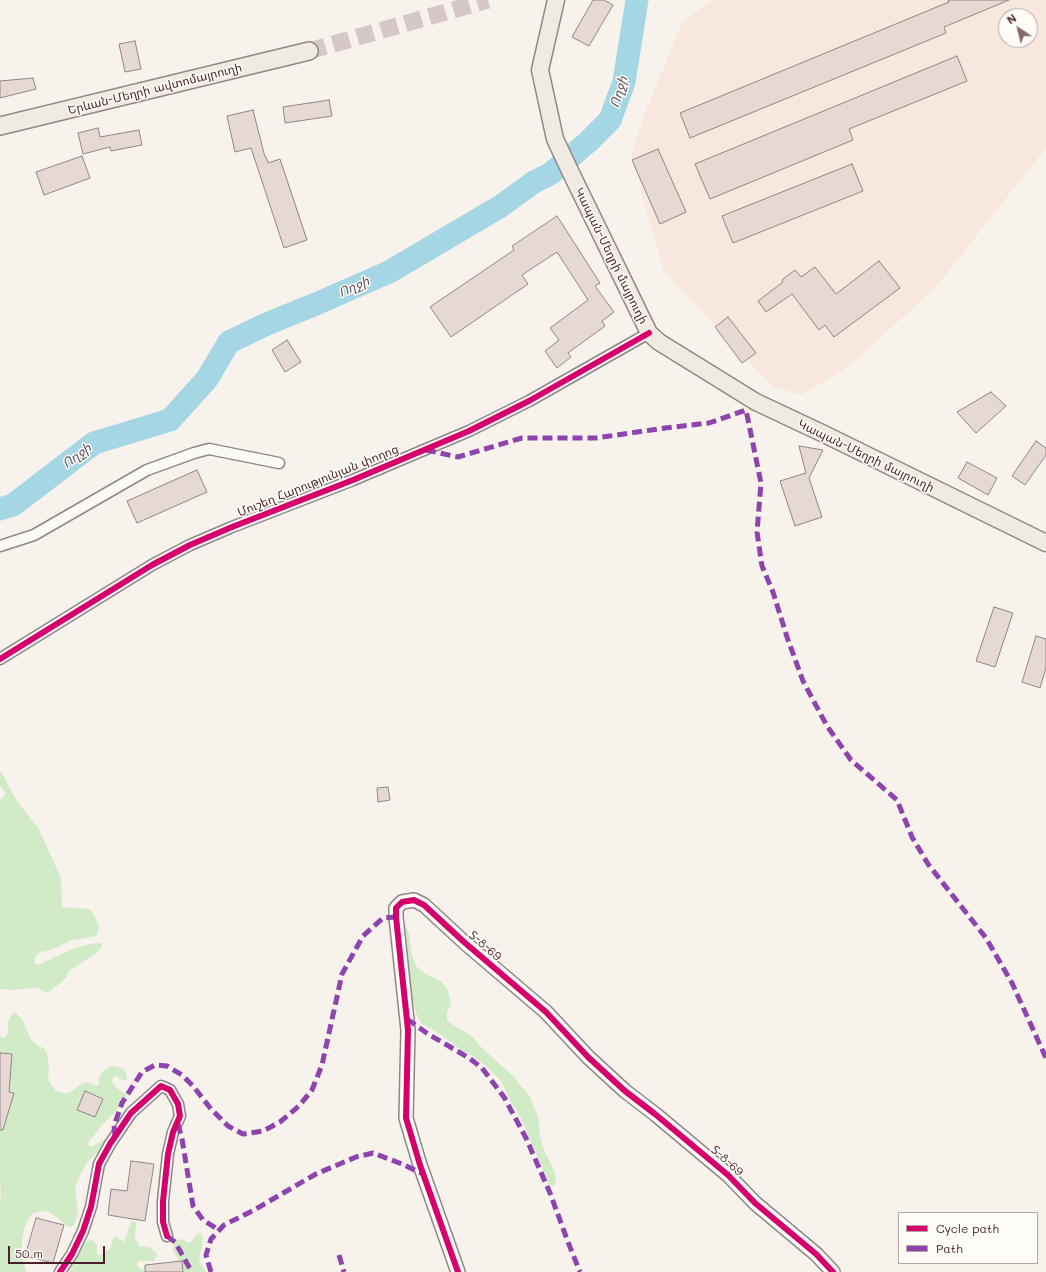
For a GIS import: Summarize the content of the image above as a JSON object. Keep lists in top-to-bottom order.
{
  "streets": {
    "highway": ["Երևան-Մեղրի ավտոմայրուղի"],
    "main road": ["Կապան-Մեղրի մայրուղի"],
    "street": ["Մուշեղ Հարությունյան փողոց", "Տ-8-69"]
  },
  "crossings": [
    ["Կապան-Մեղրի մայրուղի", "Մուշեղ Հարությունյան փողոց"]
  ],
  "water": ["Ողջի"],
  "legend": ["Cycle path", "Path"],
  "scale_bar": "50 m",
  "north": "top left"
}
